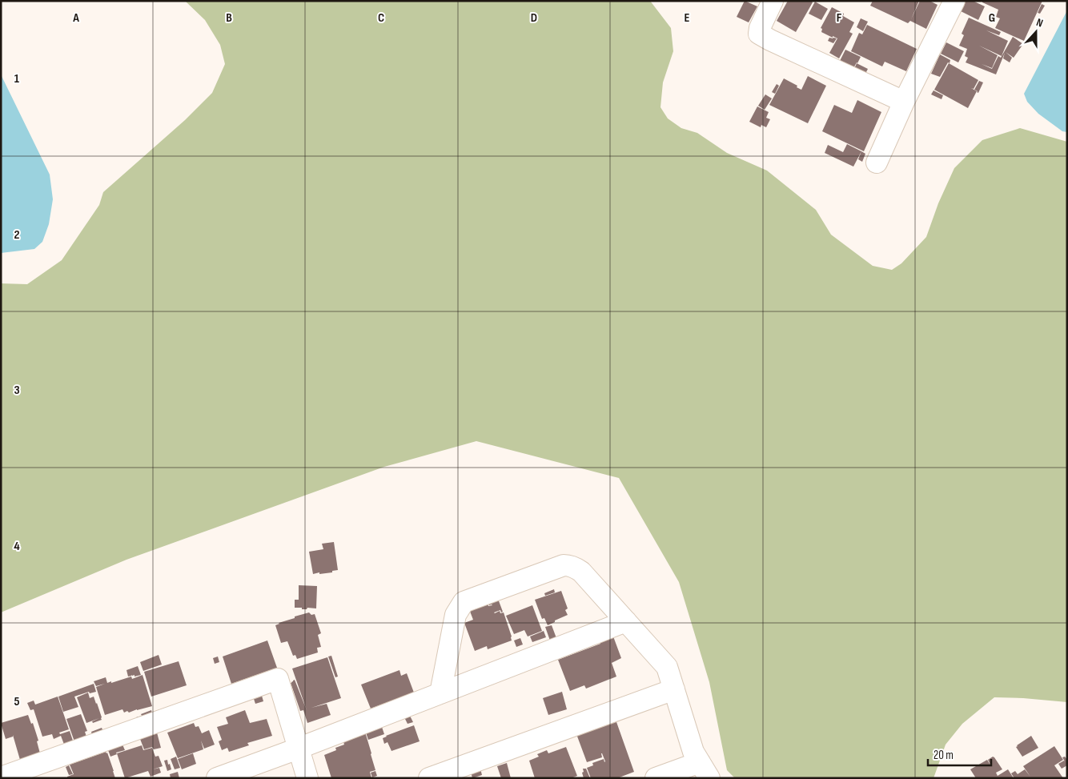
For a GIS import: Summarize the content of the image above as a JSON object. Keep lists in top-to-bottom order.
{
  "scale_bar": "20 m",
  "north": "top",
  "grid": {
    "columns": [
      "A",
      "B",
      "C",
      "D",
      "E",
      "F",
      "G"
    ],
    "rows": [
      "1",
      "2",
      "3",
      "4",
      "5"
    ]
  }
}
